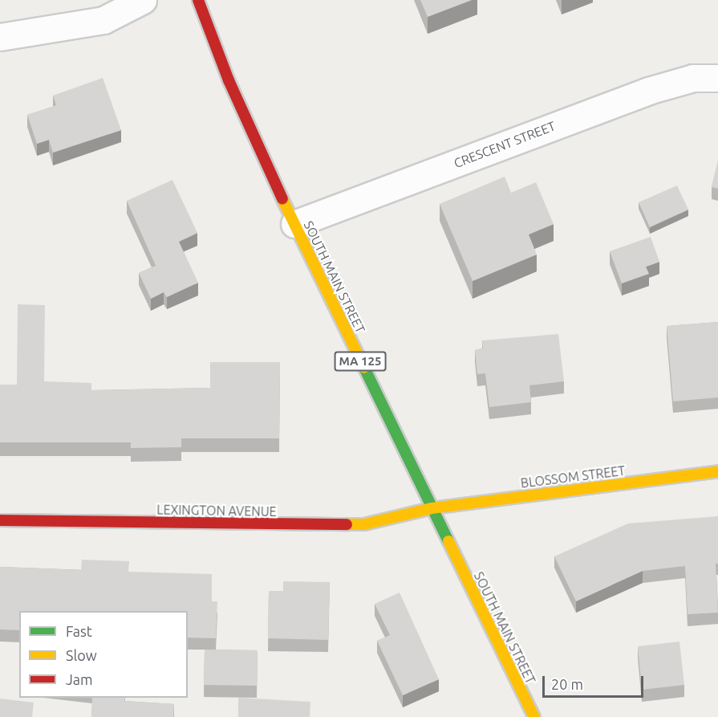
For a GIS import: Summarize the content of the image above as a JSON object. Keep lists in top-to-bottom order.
{
  "streets": {
    "main road": [
      "SOUTH MAIN STREET",
      "MA 125",
      "BLOSSOM STREET",
      "LEXINGTON AVENUE"
    ],
    "street": ["CRESCENT STREET"]
  },
  "crossings": [
    ["CRESCENT STREET", "SOUTH MAIN STREET"],
    ["SOUTH MAIN STREET", "BLOSSOM STREET"],
    ["SOUTH MAIN STREET", "LEXINGTON AVENUE"],
    ["BLOSSOM STREET", "LEXINGTON AVENUE"]
  ],
  "legend": ["Fast", "Slow", "Jam"],
  "scale_bar": "20 m"
}
